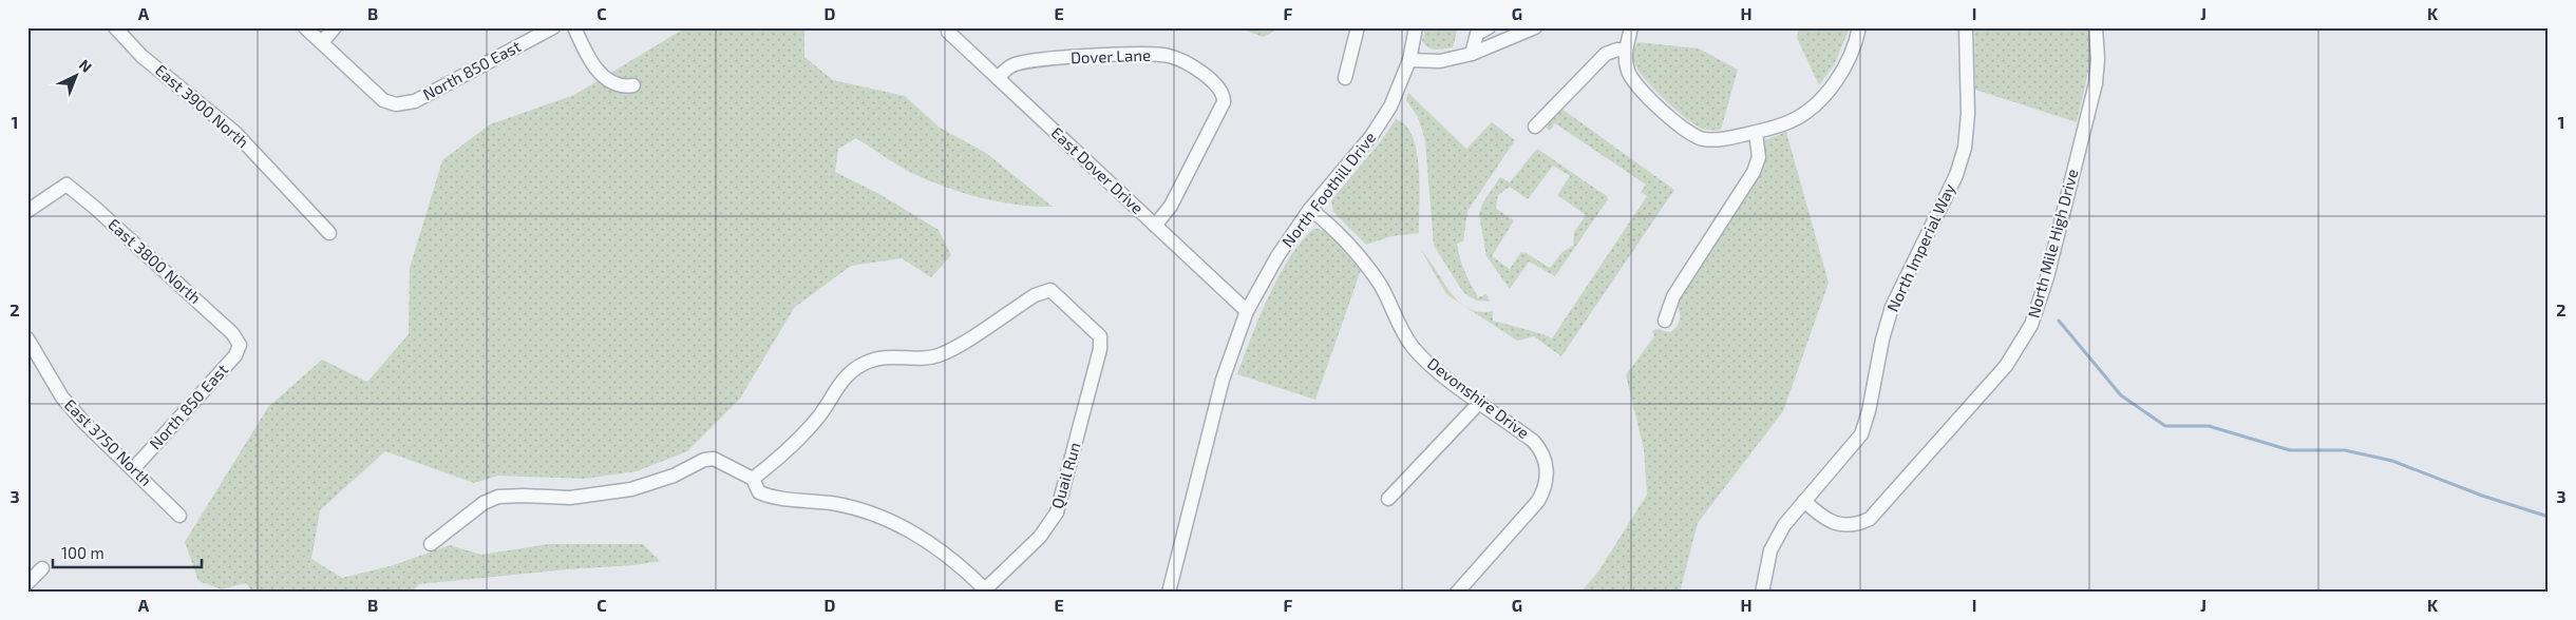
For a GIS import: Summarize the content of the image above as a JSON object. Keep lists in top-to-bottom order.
{
  "streets": {
    "street": [
      "Dover Lane",
      "North 850 East",
      "East 3900 North",
      "East Dover Drive",
      "North Foothill Drive",
      "North Mile High Drive",
      "North Imperial Way",
      "East 3800 North",
      "Devonshire Drive",
      "East 3750 North",
      "Quail Run"
    ]
  },
  "crossings": [
    ["Dover Lane", "East Dover Drive"],
    ["North 850 East", "East 3800 North"],
    ["North 850 East", "East 3750 North"],
    ["East Dover Drive", "North Foothill Drive"],
    ["North Foothill Drive", "Devonshire Drive"],
    ["North Mile High Drive", "North Imperial Way"]
  ],
  "scale_bar": "100 m",
  "north": "top right",
  "grid": {
    "columns": [
      "A",
      "B",
      "C",
      "D",
      "E",
      "F",
      "G",
      "H",
      "I",
      "J",
      "K"
    ],
    "rows": ["1", "2", "3"]
  }
}
